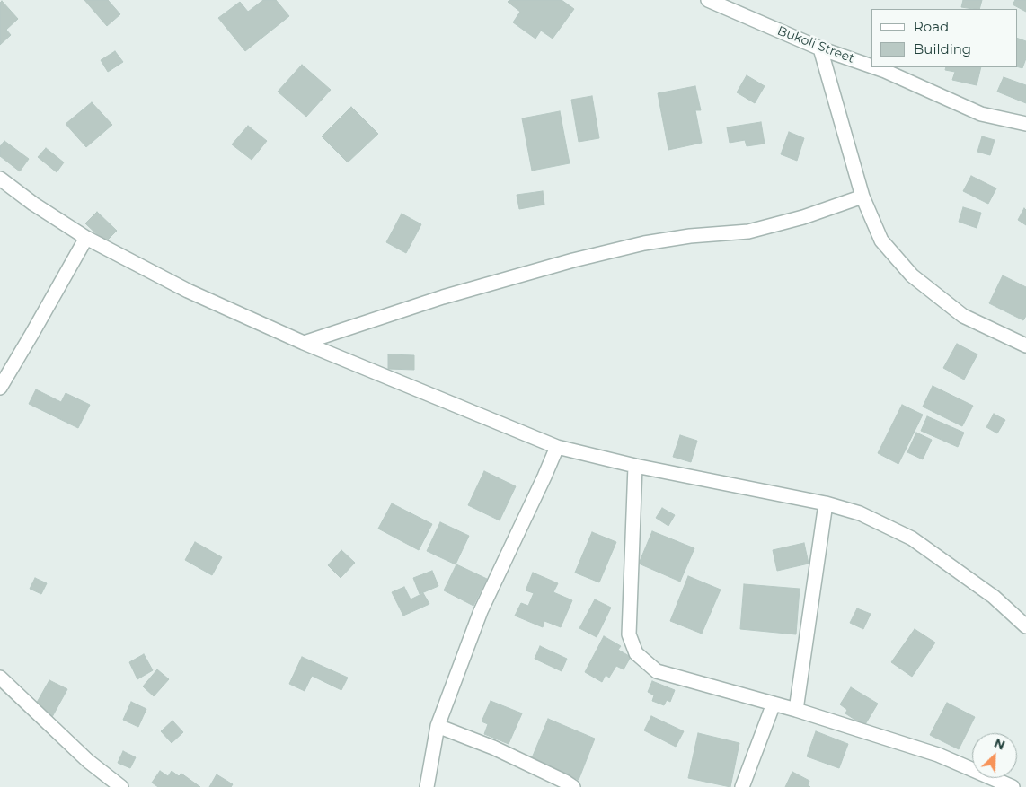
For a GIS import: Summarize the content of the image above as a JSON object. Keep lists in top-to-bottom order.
{
  "streets": {
    "street": ["Bukoli Street"]
  },
  "legend": ["Road", "Building"],
  "north": "top right"
}
